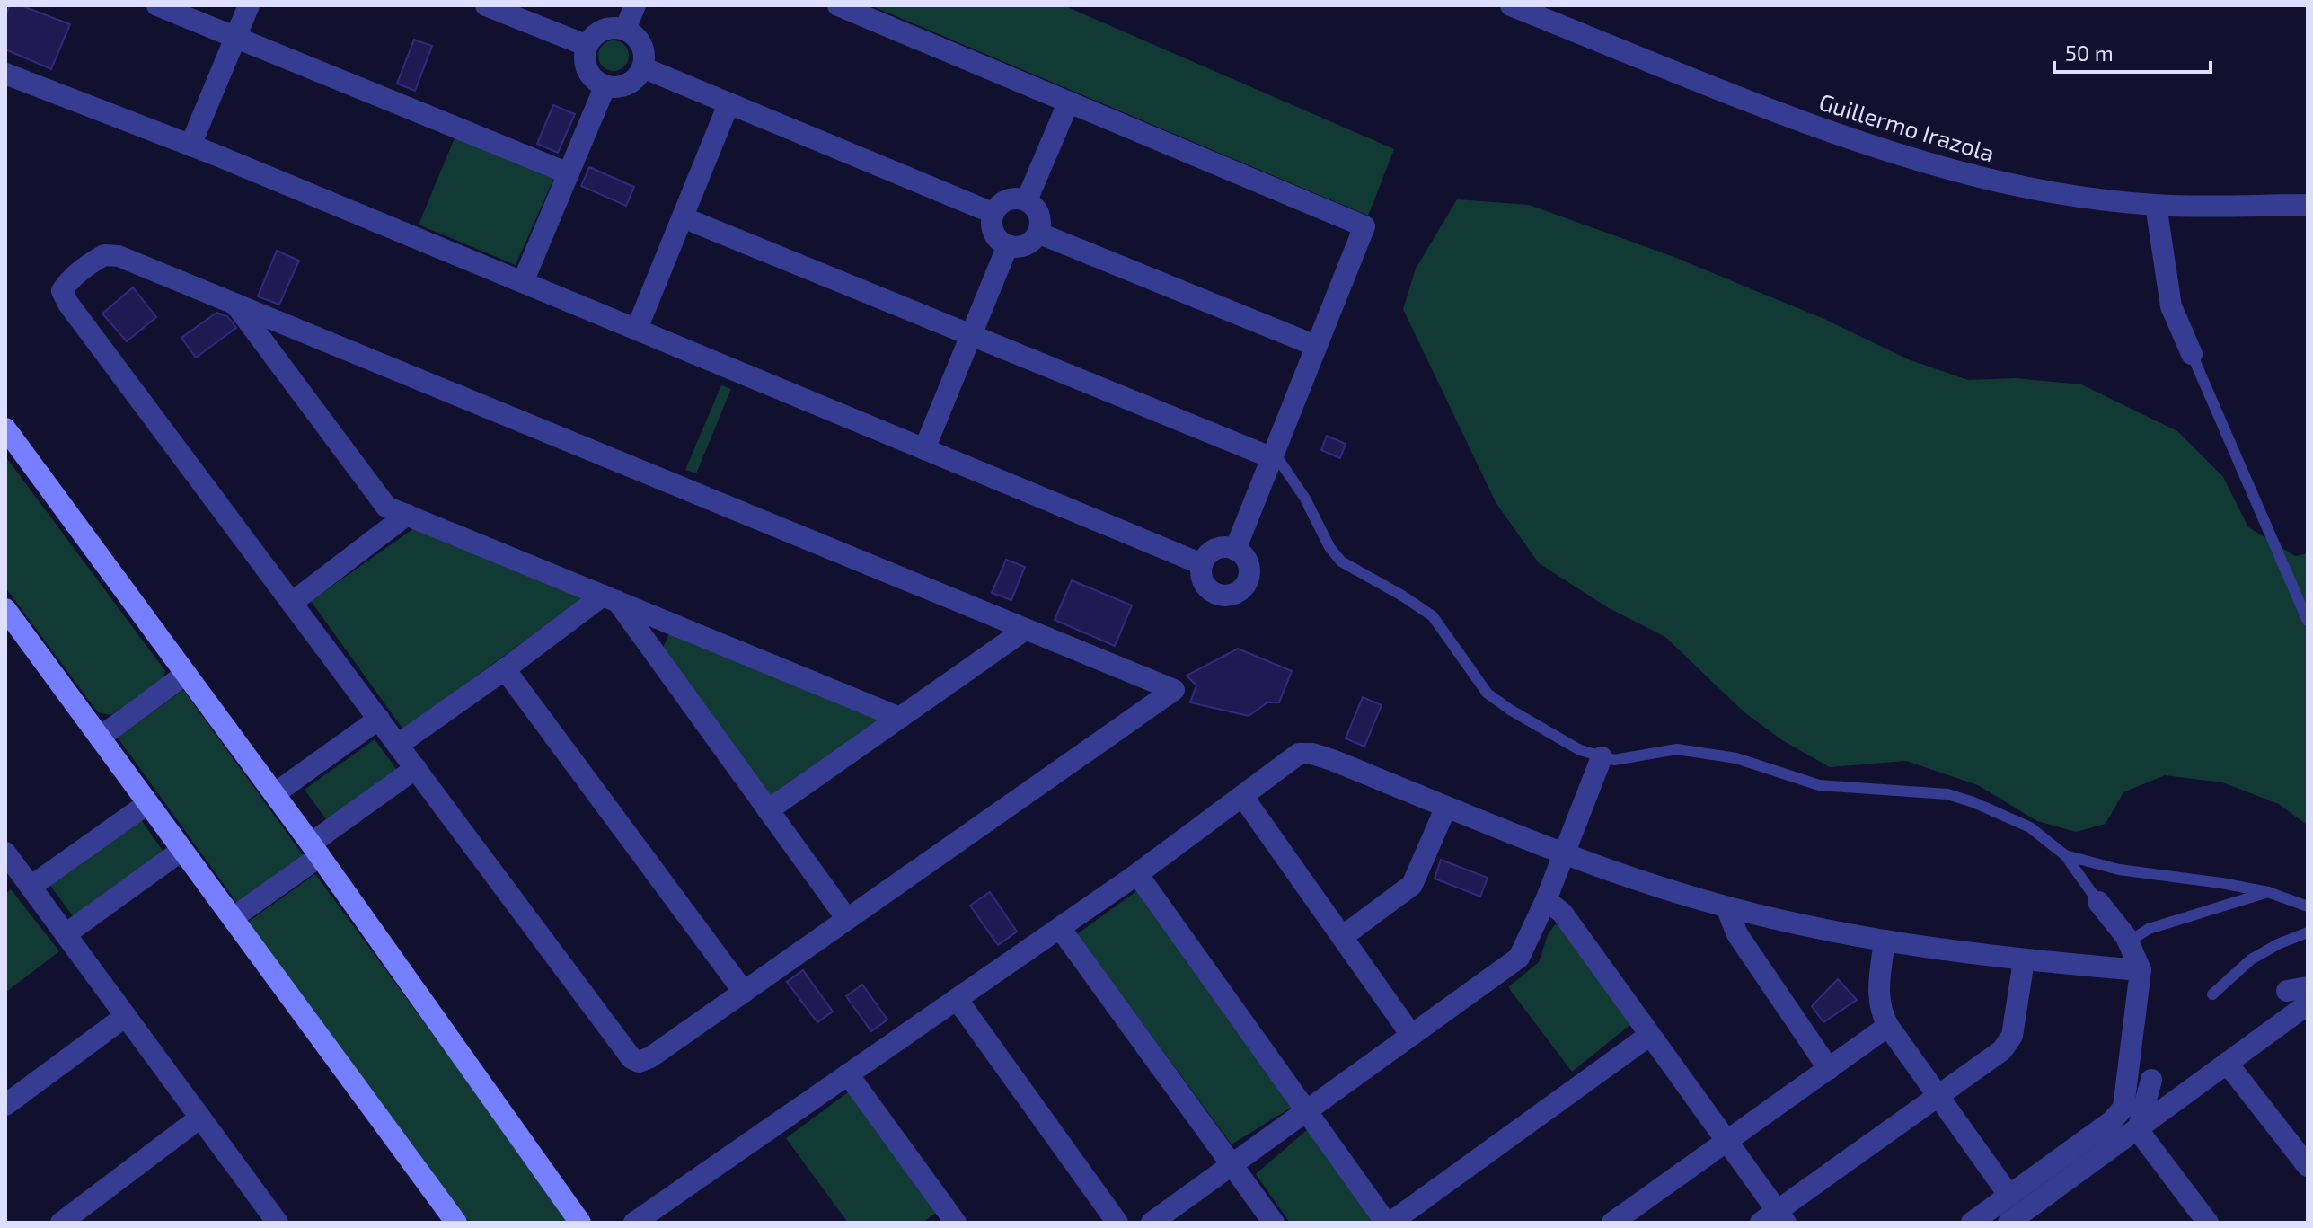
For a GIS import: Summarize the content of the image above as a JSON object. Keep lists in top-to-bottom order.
{
  "streets": {
    "street": ["Guillermo Irazola"]
  },
  "scale_bar": "50 m"
}
